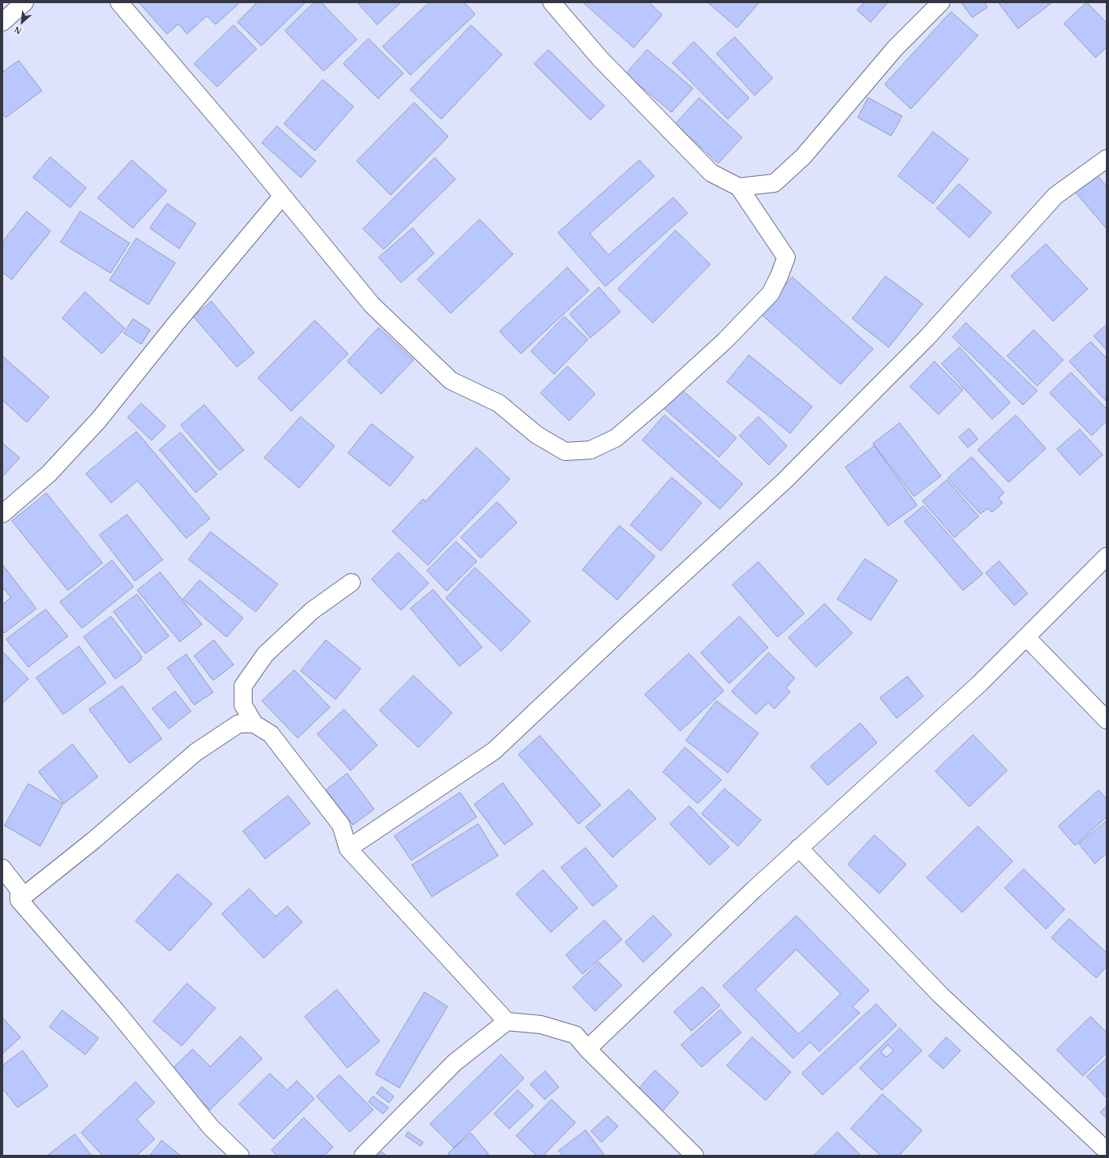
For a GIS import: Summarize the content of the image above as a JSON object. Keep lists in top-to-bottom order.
{
  "north": "bottom left"
}
